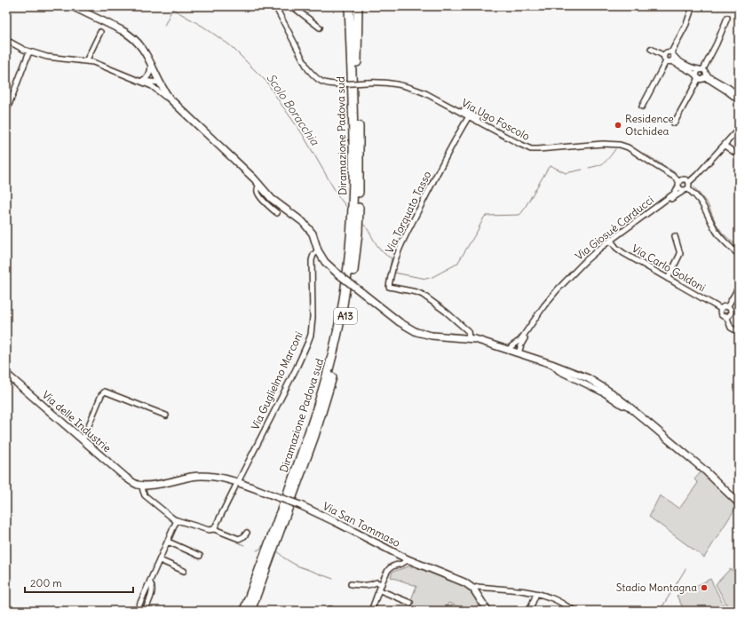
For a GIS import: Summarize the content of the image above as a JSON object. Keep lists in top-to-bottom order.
{
  "streets": {
    "highway": ["Diramazione Padova sud", "A13"],
    "street": [
      "Via Ugo Foscolo",
      "Via Torquato Tasso",
      "Via Giosuè Carducci",
      "Via Carlo Goldoni",
      "Via Guglielmo Marconi",
      "Via delle Industrie",
      "Via San Tommaso"
    ]
  },
  "crossings": [
    ["Via Ugo Foscolo", "Via Torquato Tasso"],
    ["Via Ugo Foscolo", "Via Giosuè Carducci"],
    ["Via Giosuè Carducci", "Via Carlo Goldoni"],
    ["Via delle Industrie", "Via San Tommaso"]
  ],
  "water": ["Scolo Boracchia"],
  "places": ["Residence Otchidea", "Stadio Montagna"],
  "scale_bar": "200 m"
}
